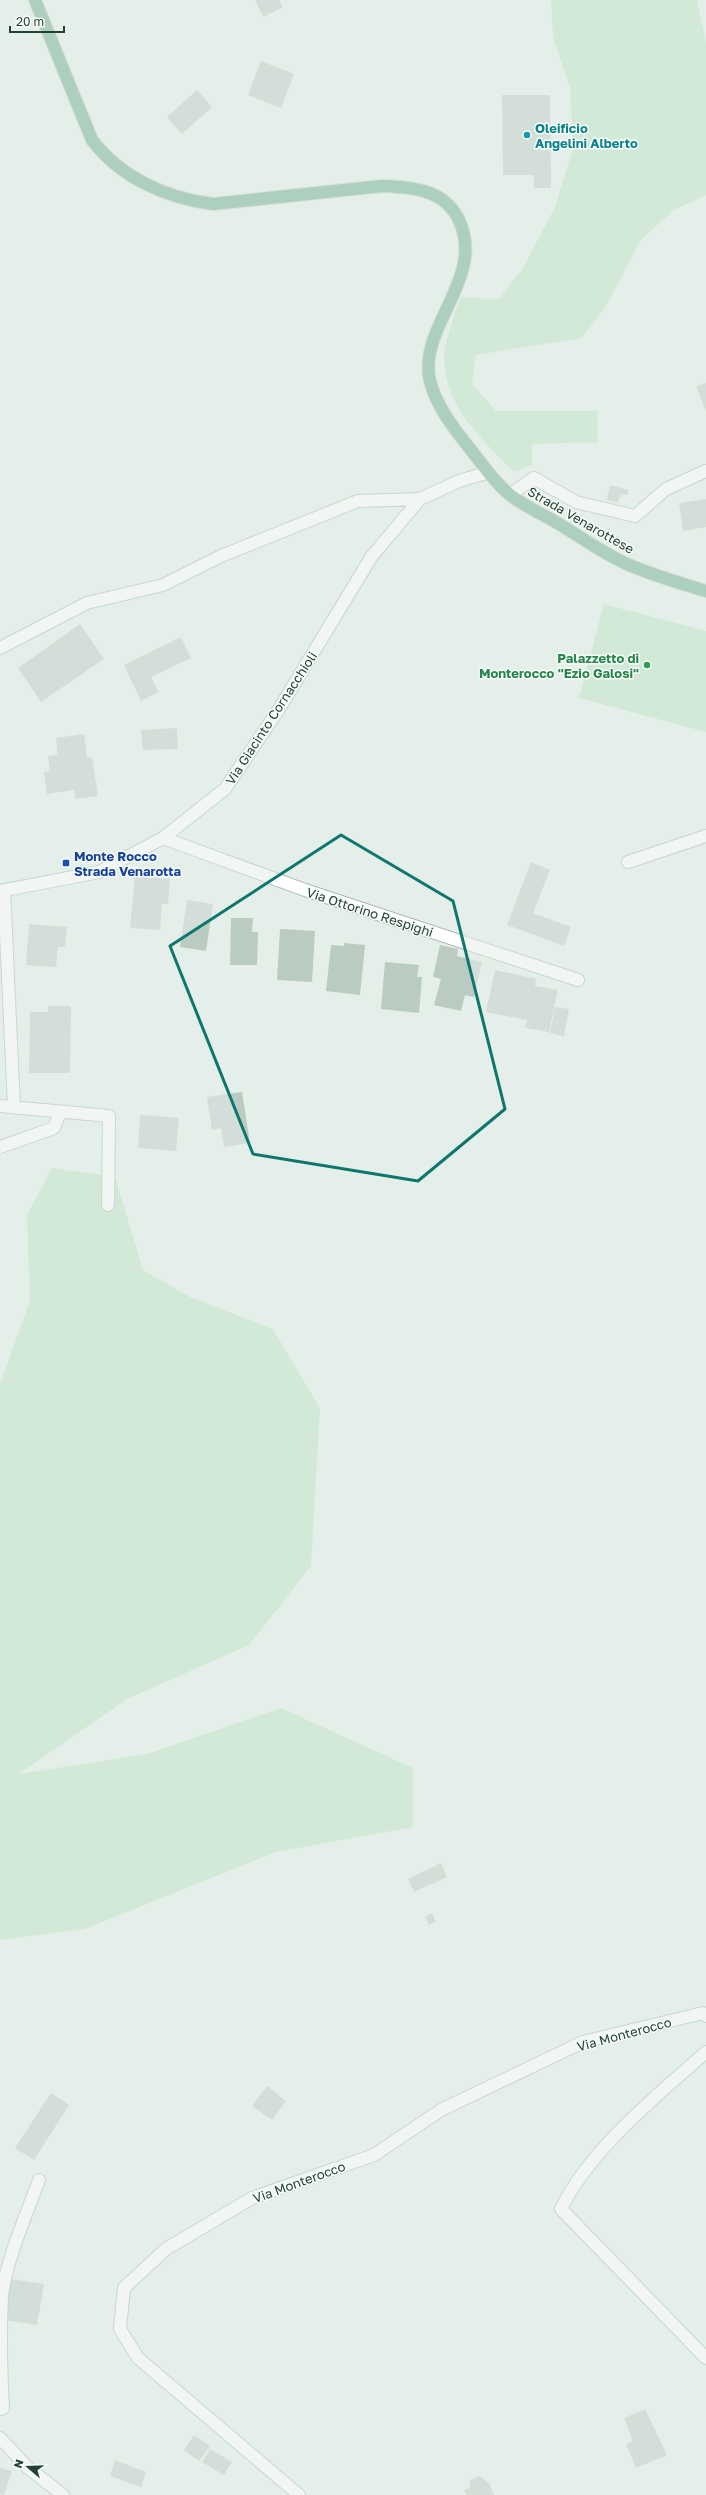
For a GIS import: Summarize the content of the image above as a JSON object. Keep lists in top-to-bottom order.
{
  "streets": {
    "main road": ["Strada Venarottese"],
    "street": ["Via Giacinto Cornacchioli", "Via Ottorino Respighi", "Via Monterocco"]
  },
  "crossings": [
    ["Strada Venarottese", "Via Giacinto Cornacchioli"],
    ["Via Giacinto Cornacchioli", "Via Ottorino Respighi"]
  ],
  "places": {
    "other": ["Oleificio Angelini Alberto", "Palazzetto di Monterocco \"Ezio Galosi\""],
    "transit": ["Monte Rocco Strada Venarotta"]
  },
  "scale_bar": "20 m",
  "north": "left"
}
